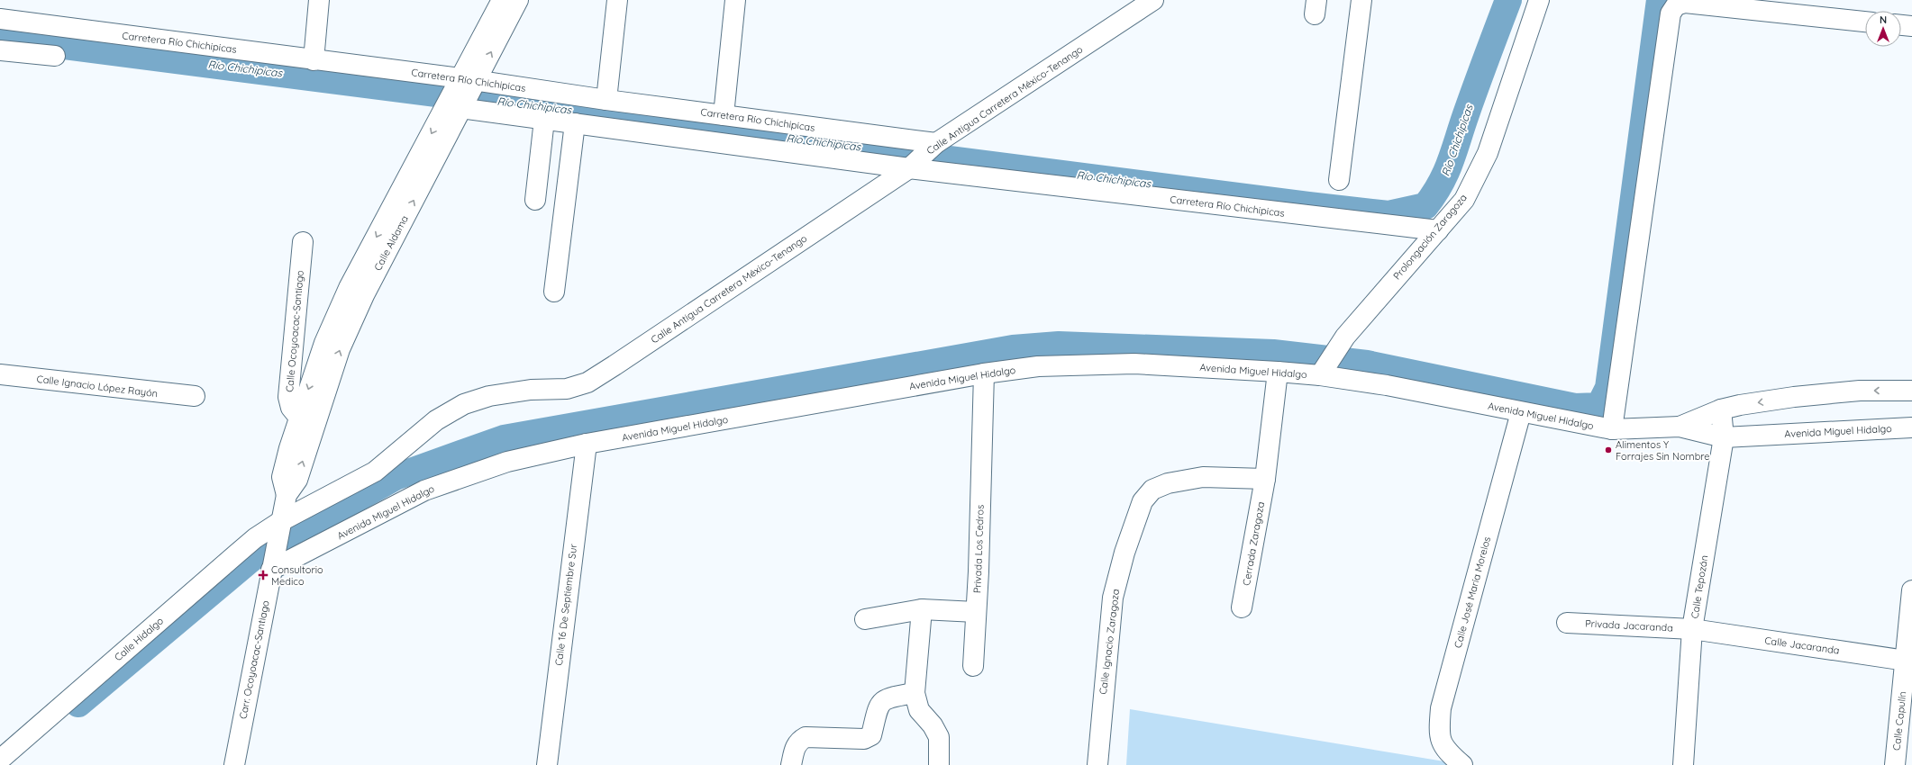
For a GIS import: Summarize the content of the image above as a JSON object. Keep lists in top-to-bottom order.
{
  "streets": {
    "street": [
      "Carretera Río Chichipicas",
      "Calle Antigua Carretera México-Tenango",
      "Prolongación Zaragoza",
      "Calle Aldama",
      "Calle Ocoyoacac-Santiago",
      "Avenida Miguel Hidalgo",
      "Calle Ignacio López Rayón",
      "Cerrada Zaragoza",
      "Privada Los Cedros",
      "Calle Tepozán",
      "Calle José María Morelos",
      "Calle 16 De Septiembre Sur",
      "Privada Jacaranda",
      "Calle Hidalgo",
      "Calle Ignacio Zaragoza",
      "Calle Jacaranda",
      "Carr. Ocoyoacac-Santiago",
      "Calle Capulín"
    ]
  },
  "crossings": [
    ["Carretera Río Chichipicas", "Calle Antigua Carretera México-Tenango"],
    ["Carretera Río Chichipicas", "Prolongación Zaragoza"],
    ["Carretera Río Chichipicas", "Calle Aldama"],
    ["Calle Antigua Carretera México-Tenango", "Calle Aldama"],
    ["Calle Antigua Carretera México-Tenango", "Avenida Miguel Hidalgo"],
    ["Calle Antigua Carretera México-Tenango", "Calle Hidalgo"],
    ["Calle Antigua Carretera México-Tenango", "Carr. Ocoyoacac-Santiago"],
    ["Prolongación Zaragoza", "Avenida Miguel Hidalgo"],
    ["Calle Aldama", "Calle Ocoyoacac-Santiago"],
    ["Calle Aldama", "Avenida Miguel Hidalgo"],
    ["Calle Aldama", "Calle Hidalgo"],
    ["Calle Aldama", "Carr. Ocoyoacac-Santiago"],
    ["Avenida Miguel Hidalgo", "Privada Los Cedros"],
    ["Avenida Miguel Hidalgo", "Calle Tepozán"],
    ["Avenida Miguel Hidalgo", "Calle José María Morelos"],
    ["Avenida Miguel Hidalgo", "Calle 16 De Septiembre Sur"],
    ["Avenida Miguel Hidalgo", "Calle Hidalgo"],
    ["Avenida Miguel Hidalgo", "Carr. Ocoyoacac-Santiago"],
    ["Cerrada Zaragoza", "Calle Ignacio Zaragoza"],
    ["Calle Tepozán", "Privada Jacaranda"],
    ["Calle Tepozán", "Calle Jacaranda"],
    ["Privada Jacaranda", "Calle Jacaranda"],
    ["Calle Hidalgo", "Carr. Ocoyoacac-Santiago"],
    ["Calle Jacaranda", "Calle Capulín"]
  ],
  "water": ["Río Chichipicas"],
  "places": {
    "other": ["Alimentos Y Forrajes Sin Nombre"],
    "health": ["Consultorio Medico"]
  },
  "north": "top"
}
